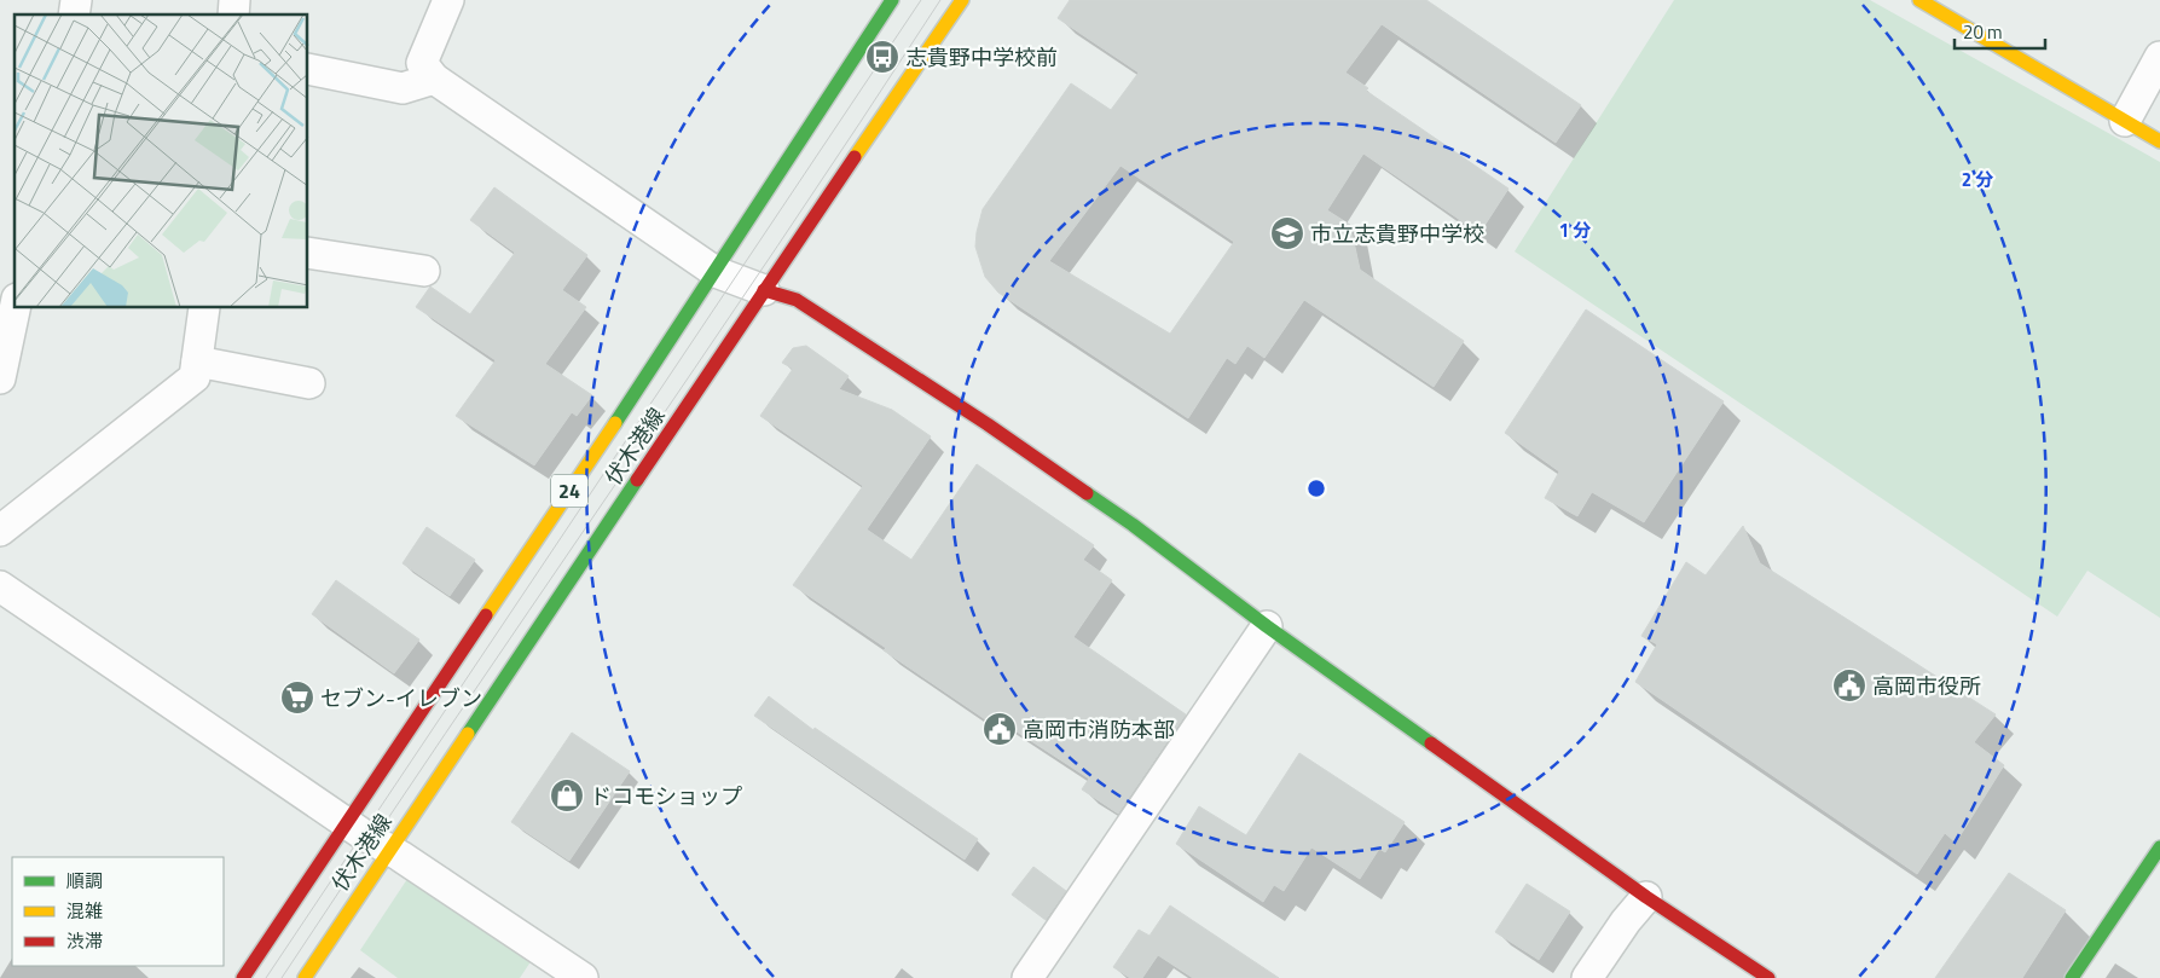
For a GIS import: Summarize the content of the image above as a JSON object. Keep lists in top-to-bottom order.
{
  "streets": {
    "main road": ["伏木港線", "24"]
  },
  "places": {
    "bus stop": ["志貴野中学校前"],
    "school or university": ["市立志貴野中学校"],
    "public building": ["高岡市役所", "高岡市消防本部"],
    "supermarket": ["セブン-イレブン"],
    "shop": ["ドコモショップ"]
  },
  "legend": ["順調", "混雑", "渋滞"],
  "scale_bar": "20 m",
  "rings": ["2 分", "1 分"]
}
